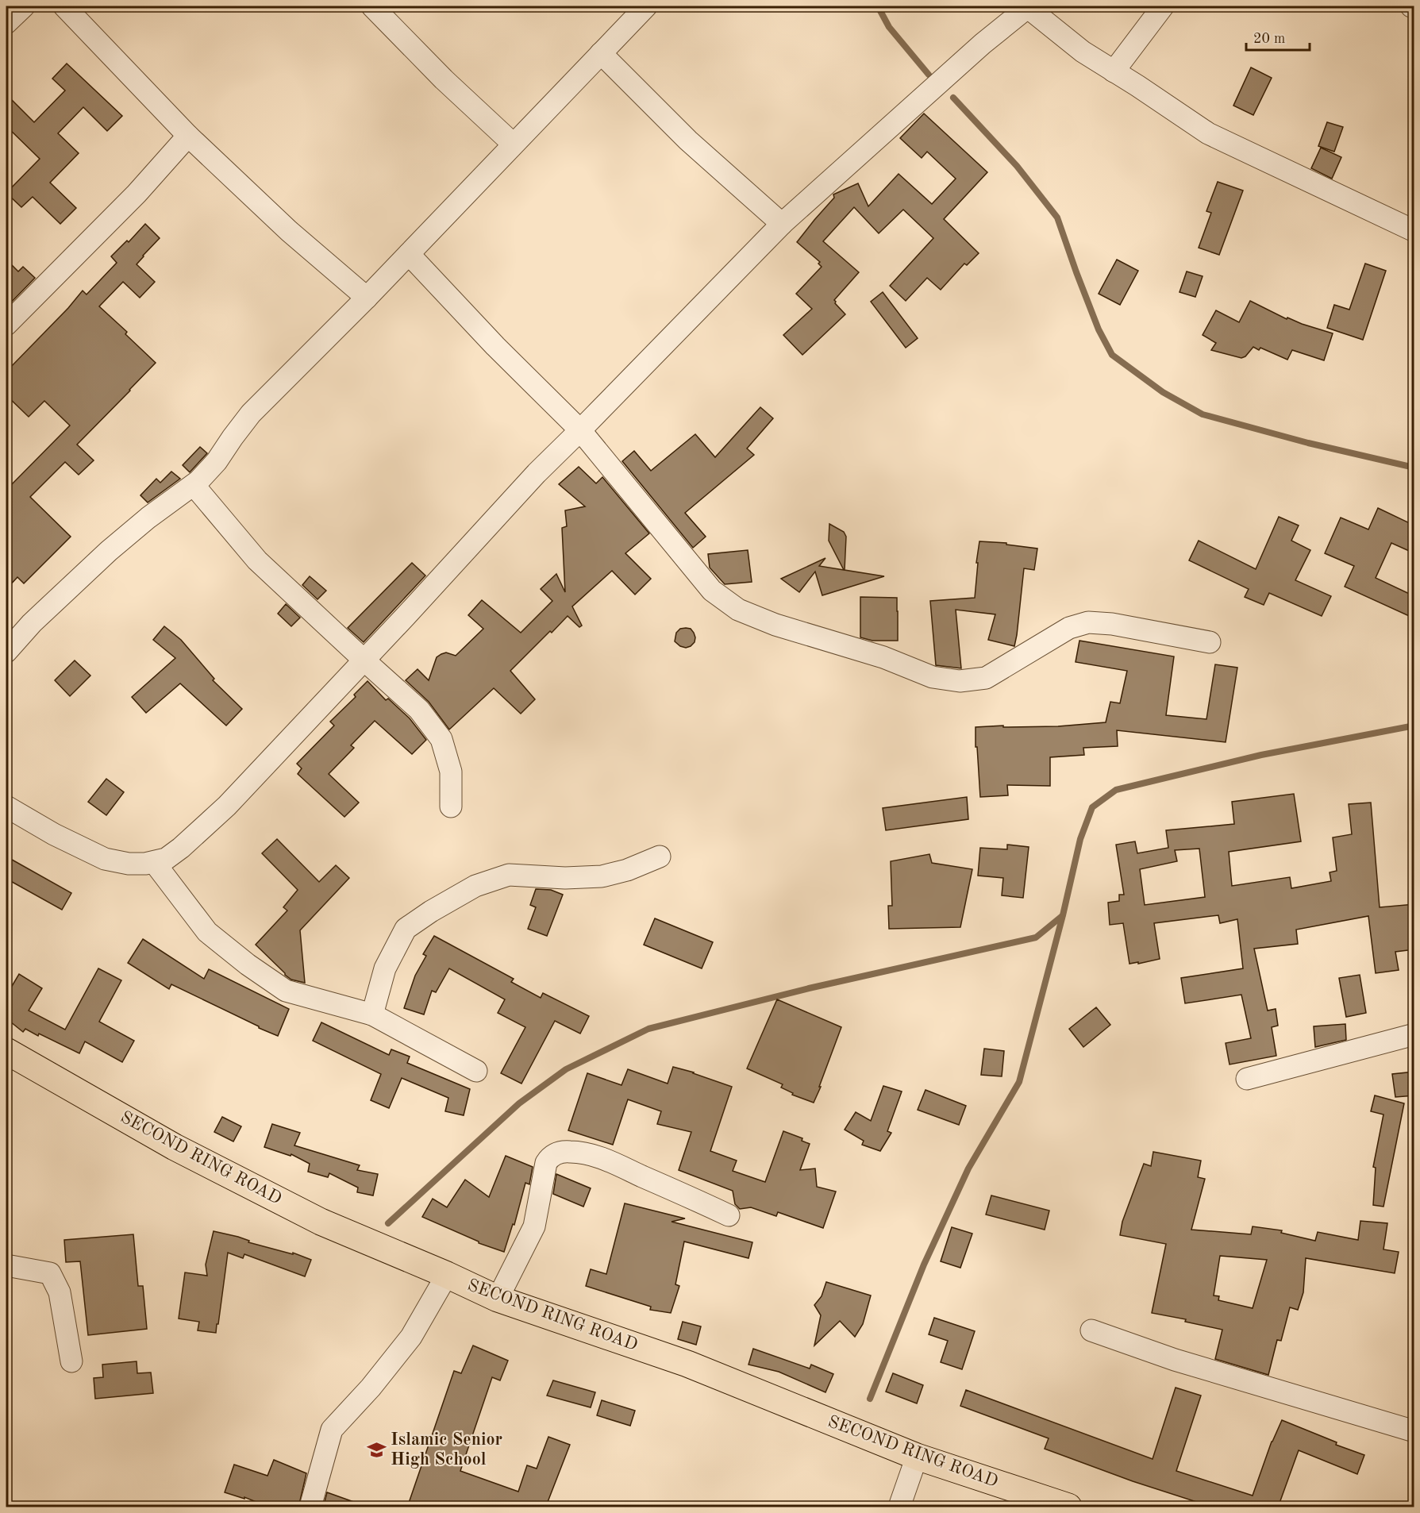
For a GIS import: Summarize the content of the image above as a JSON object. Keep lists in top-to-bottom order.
{
  "streets": {
    "main road": ["SECOND RING ROAD"]
  },
  "places": {
    "school or university": ["Islamic Senior High School"]
  },
  "scale_bar": "20 m"
}
